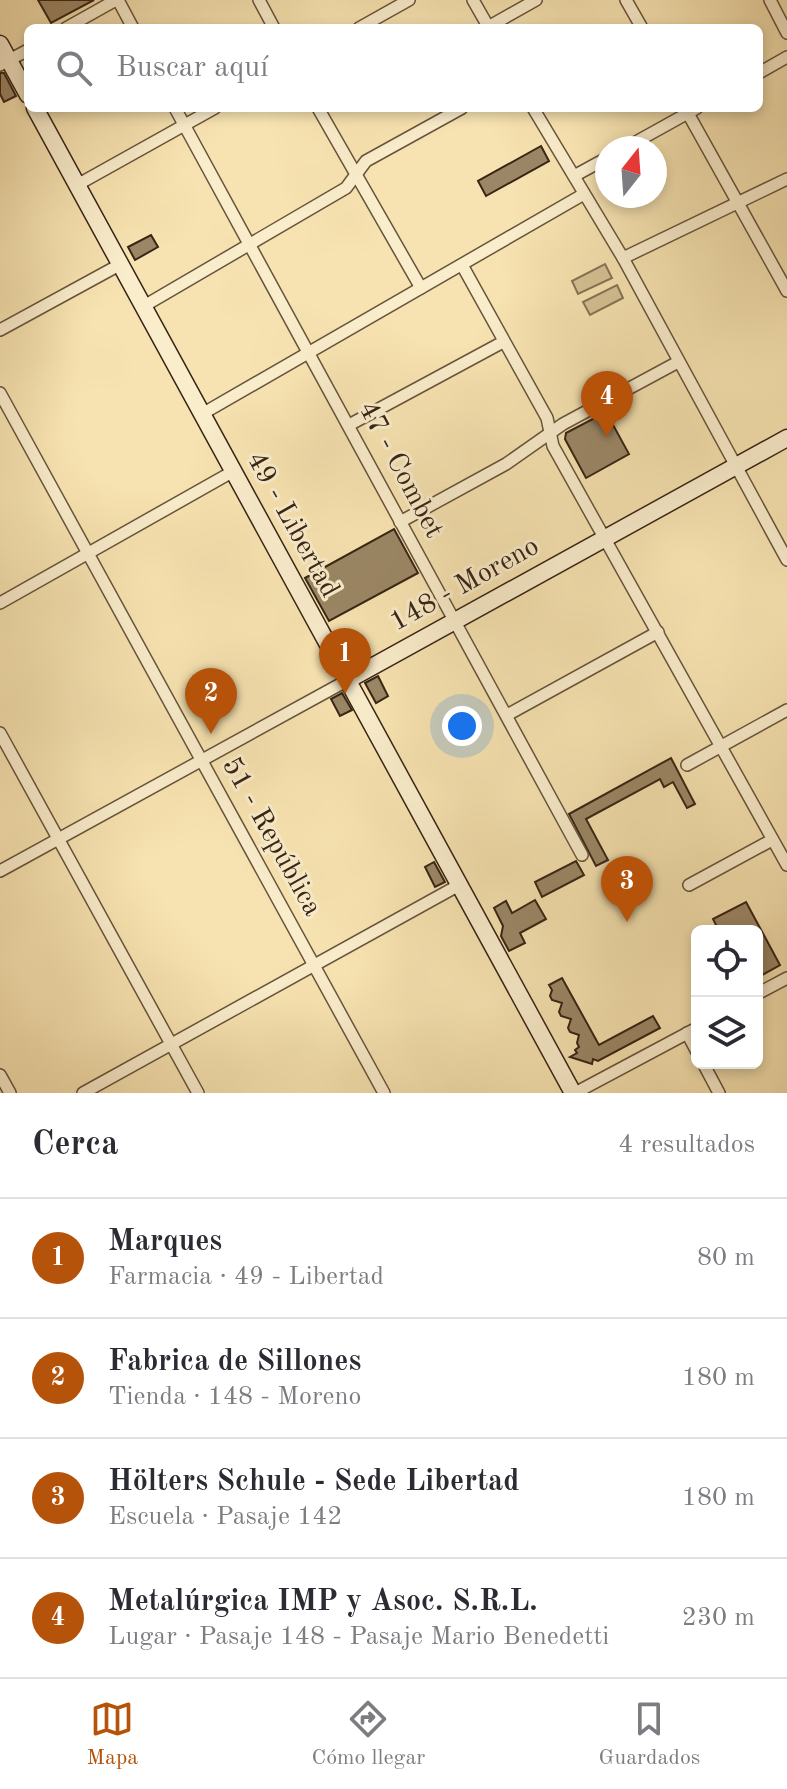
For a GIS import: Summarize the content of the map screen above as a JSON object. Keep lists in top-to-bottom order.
{
  "streets": {
    "street": [
      "47 - Combet",
      "49 - Libertad",
      "148 - Moreno",
      "51 - República"
    ]
  },
  "crossings": [
    ["47 - Combet", "148 - Moreno"],
    ["49 - Libertad", "148 - Moreno"],
    ["148 - Moreno", "51 - República"]
  ],
  "north": "top",
  "page": {
    "search": "Buscar aquí",
    "pins": [
      "4",
      "1",
      "2",
      "3"
    ],
    "heading": ["Cerca", "4 resultados"],
    "list": [
      {
        "mark": "1",
        "name": "Marques",
        "note": "Farmacia · 49 - Libertad",
        "value": "80 m"
      },
      {
        "mark": "2",
        "name": "Fabrica de Sillones",
        "note": "Tienda · 148 - Moreno",
        "value": "180 m"
      },
      {
        "mark": "3",
        "name": "Hölters Schule - Sede Libertad",
        "note": "Escuela · Pasaje 142",
        "value": "180 m"
      },
      {
        "mark": "4",
        "name": "Metalúrgica IMP y Asoc. S.R.L.",
        "note": "Lugar · Pasaje 148 - Pasaje Mario Benedetti",
        "value": "230 m"
      }
    ],
    "nav": ["Mapa", "Cómo llegar", "Guardados"]
  }
}
